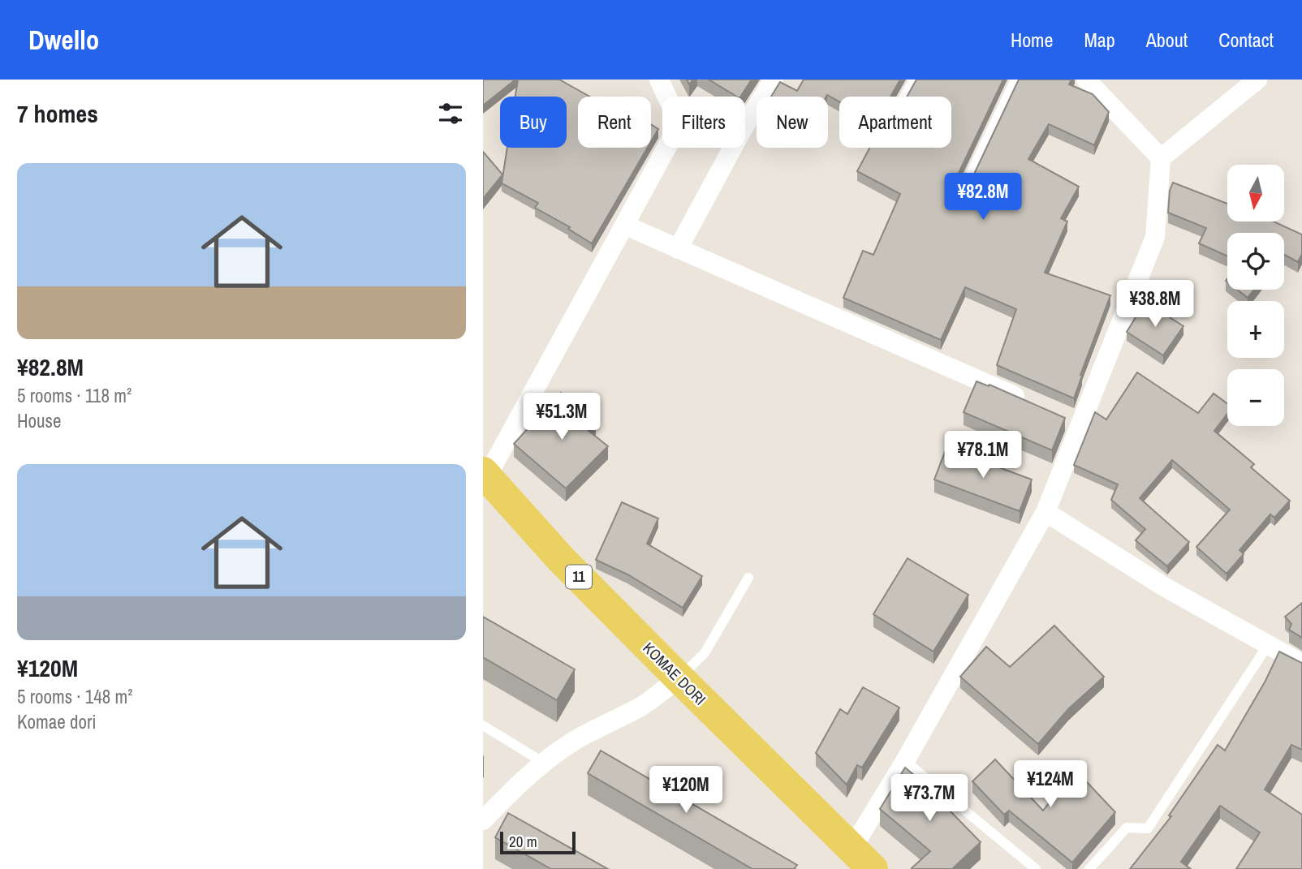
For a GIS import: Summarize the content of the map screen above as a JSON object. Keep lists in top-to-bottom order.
{
  "streets": {
    "main road": ["11", "KOMAE DORI"]
  },
  "scale_bar": "20 m",
  "north": "bottom",
  "page": {
    "header": "Dwello",
    "nav": [
      "Home",
      "Map",
      "About",
      "Contact"
    ],
    "heading": "7 homes",
    "chip": [
      "Buy",
      "Rent",
      "Filters",
      "New",
      "Apartment"
    ],
    "list": [
      {
        "name": "¥82.8M",
        "note": "5 rooms · 118 m² · House"
      },
      {
        "name": "¥120M",
        "note": "5 rooms · 148 m² · Komae dori"
      }
    ],
    "map_buttons": ["+", "−"],
    "price": [
      "¥82.8M",
      "¥38.8M",
      "¥51.3M",
      "¥78.1M",
      "¥124M",
      "¥120M",
      "¥73.7M"
    ],
    "scale": "20 m"
  }
}
